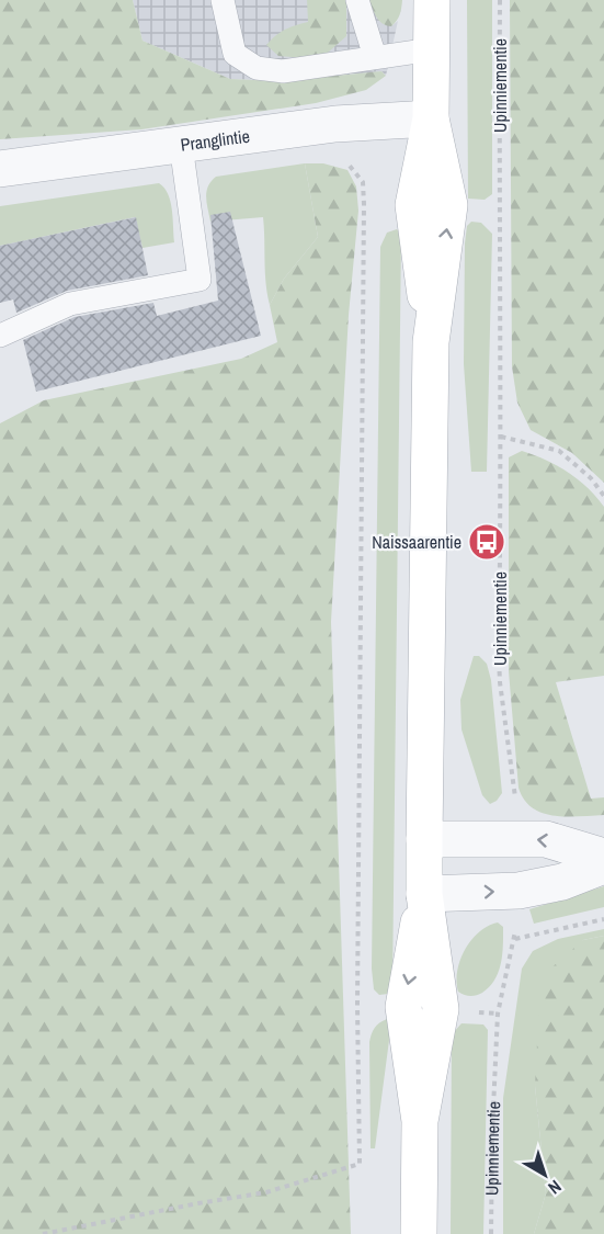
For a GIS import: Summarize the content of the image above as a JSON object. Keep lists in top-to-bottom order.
{
  "streets": {
    "street": ["Pranglintie"],
    "path": ["Upinniementie"]
  },
  "places": {
    "bus stop": ["Naissaarentie"]
  },
  "north": "bottom right"
}
